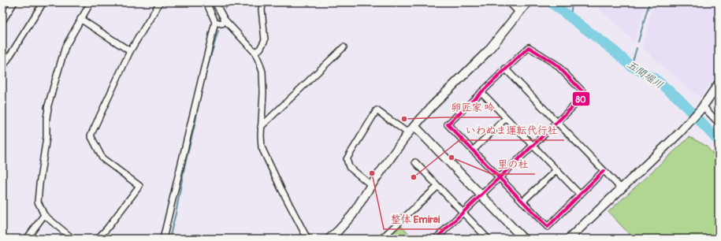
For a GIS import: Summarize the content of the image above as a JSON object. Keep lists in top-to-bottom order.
{
  "water": ["五間堀川"],
  "places": [
    "卵匠家 吟",
    "里の杜",
    "整体 Emirai",
    "いわぬま運転代行社"
  ],
  "lines": ["transit line 80"]
}
